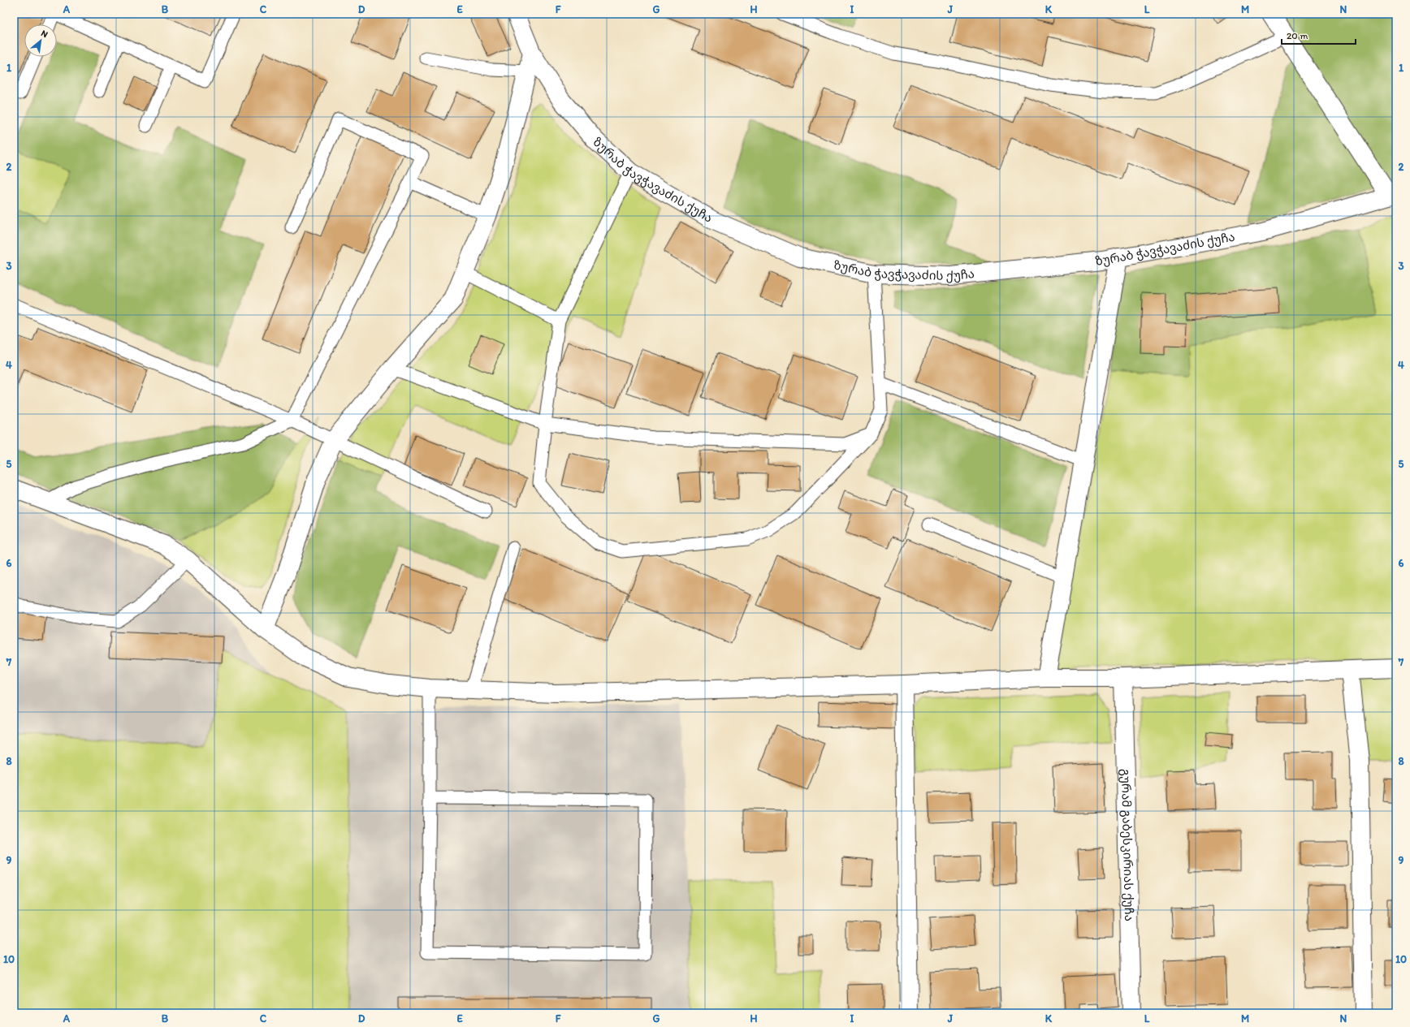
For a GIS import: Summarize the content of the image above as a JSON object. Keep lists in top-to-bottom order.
{
  "streets": {
    "street": ["ზურაბ ჭავჭავაძის ქუჩა", "გურამ გაბესკირიას ქუჩა"]
  },
  "scale_bar": "20 m",
  "north": "top right",
  "grid": {
    "columns": [
      "A",
      "B",
      "C",
      "D",
      "E",
      "F",
      "G",
      "H",
      "I",
      "J",
      "K",
      "L",
      "M",
      "N"
    ],
    "rows": [
      "1",
      "2",
      "3",
      "4",
      "5",
      "6",
      "7",
      "8",
      "9",
      "10"
    ]
  }
}
